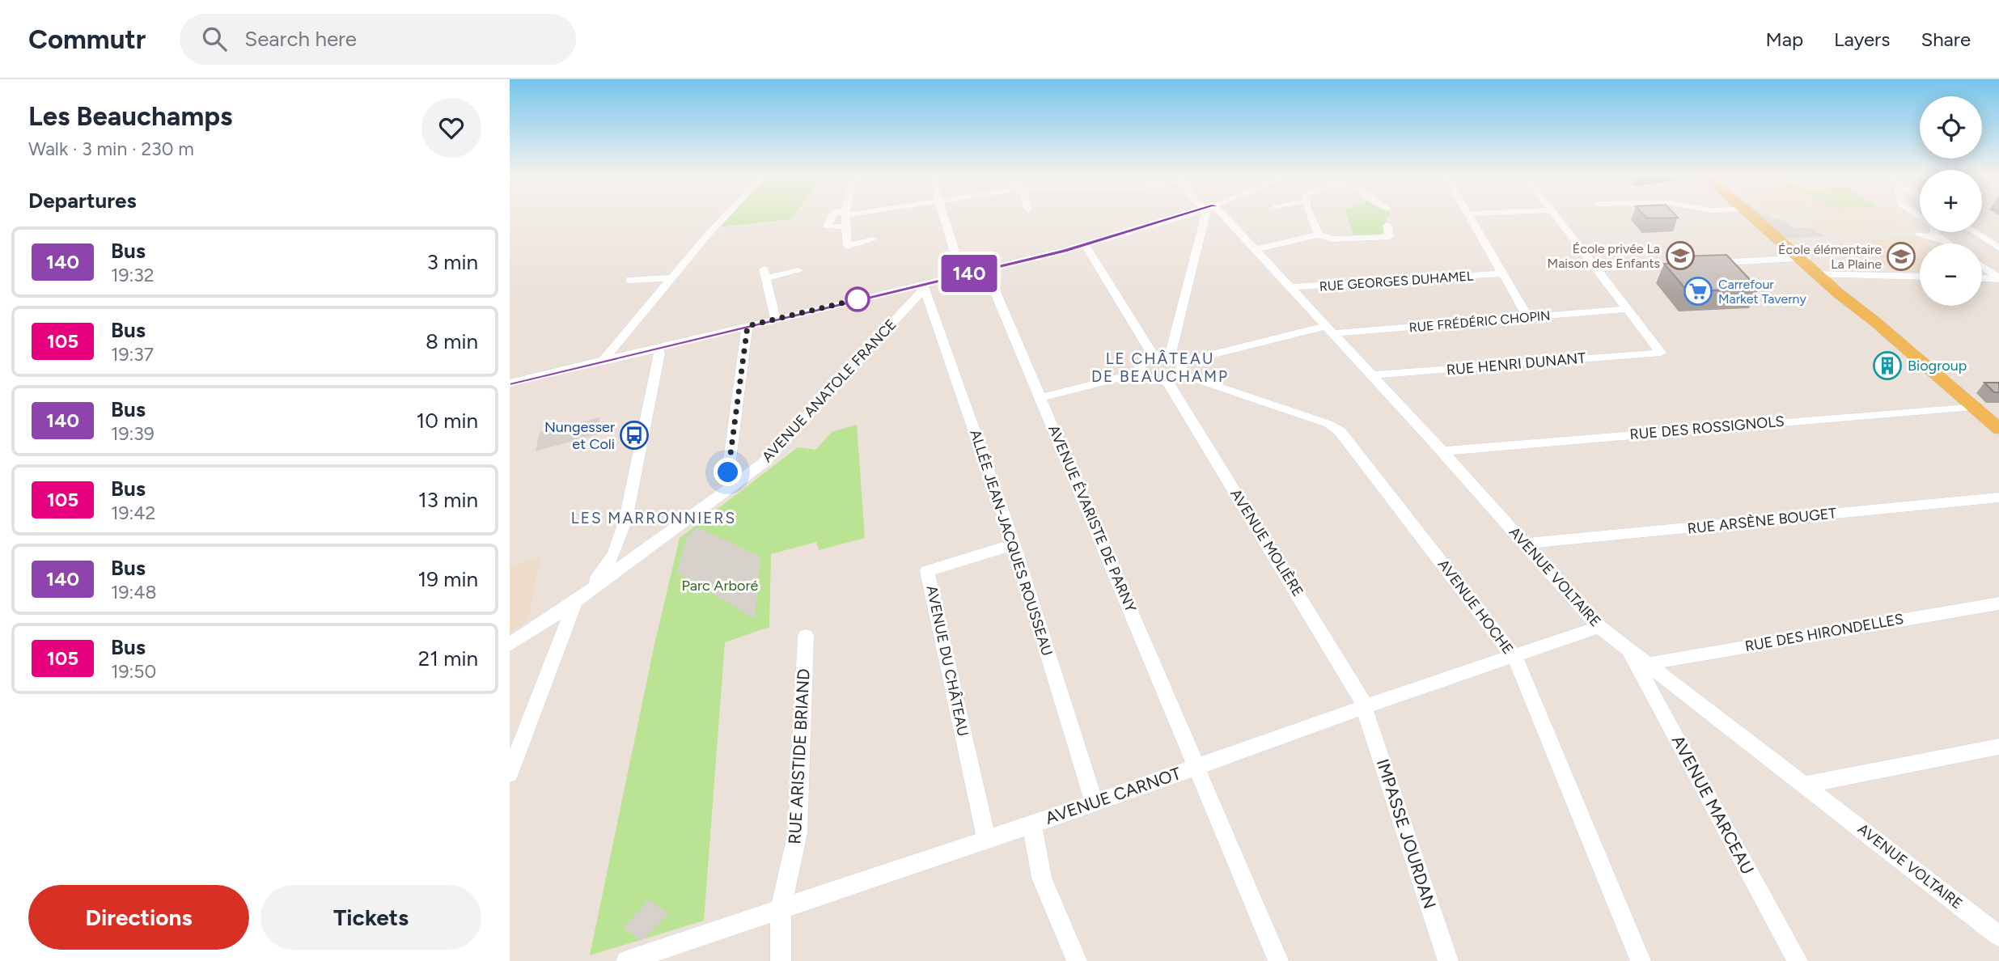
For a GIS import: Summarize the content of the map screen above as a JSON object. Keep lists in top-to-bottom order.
{
  "streets": {
    "street": [
      "RUE GEORGES DUHAMEL",
      "RUE FRÉDÉRIC CHOPIN",
      "RUE HENRI DUNANT",
      "AVENUE ANATOLE FRANCE",
      "RUE DES ROSSIGNOLS",
      "AVENUE ÉVARISTE DE PARNY",
      "RUE ARSÈNE BOUGET",
      "ALLÉE JEAN-JACQUES ROUSSEAU",
      "AVENUE MOLIÈRE",
      "AVENUE VOLTAIRE",
      "AVENUE HOCHE",
      "RUE DES HIRONDELLES",
      "AVENUE DU CHÂTEAU",
      "RUE ARISTIDE BRIAND",
      "AVENUE CARNOT",
      "AVENUE MARCEAU",
      "IMPASSE JOURDAN"
    ]
  },
  "crossings": [
    ["RUE GEORGES DUHAMEL", "AVENUE VOLTAIRE"],
    ["RUE FRÉDÉRIC CHOPIN", "RUE HENRI DUNANT"],
    ["RUE FRÉDÉRIC CHOPIN", "AVENUE MOLIÈRE"],
    ["RUE FRÉDÉRIC CHOPIN", "AVENUE VOLTAIRE"],
    ["RUE FRÉDÉRIC CHOPIN", "AVENUE HOCHE"],
    ["RUE HENRI DUNANT", "AVENUE VOLTAIRE"],
    ["AVENUE ANATOLE FRANCE", "ALLÉE JEAN-JACQUES ROUSSEAU"],
    ["RUE DES ROSSIGNOLS", "AVENUE VOLTAIRE"],
    ["AVENUE ÉVARISTE DE PARNY", "AVENUE CARNOT"],
    ["RUE ARSÈNE BOUGET", "AVENUE VOLTAIRE"],
    ["ALLÉE JEAN-JACQUES ROUSSEAU", "AVENUE DU CHÂTEAU"],
    ["ALLÉE JEAN-JACQUES ROUSSEAU", "AVENUE CARNOT"],
    ["AVENUE MOLIÈRE", "AVENUE HOCHE"],
    ["AVENUE MOLIÈRE", "AVENUE CARNOT"],
    ["AVENUE MOLIÈRE", "IMPASSE JOURDAN"],
    ["AVENUE VOLTAIRE", "RUE DES HIRONDELLES"],
    ["AVENUE VOLTAIRE", "AVENUE CARNOT"],
    ["AVENUE VOLTAIRE", "AVENUE MARCEAU"],
    ["AVENUE HOCHE", "AVENUE CARNOT"],
    ["AVENUE DU CHÂTEAU", "AVENUE CARNOT"],
    ["RUE ARISTIDE BRIAND", "AVENUE CARNOT"],
    ["AVENUE CARNOT", "IMPASSE JOURDAN"]
  ],
  "districts": ["LE CHÂTEAU DE BEAUCHAMP", "LES MARRONNIERS"],
  "parks": ["Parc Arboré"],
  "places": {
    "school or university": ["École privée La Maison des Enfants", "École élémentaire La Plaine"],
    "supermarket": ["Carrefour Market Taverny"],
    "building": ["Biogroup"],
    "bus stop": ["Nungesser et Coli"]
  },
  "lines": ["bus line 140"],
  "page": {
    "header": "Commutr",
    "search": "Search here",
    "nav": ["Map", "Layers", "Share"],
    "heading": [
      ["Les Beauchamps", "Walk · 3 min · 230 m"],
      "Departures"
    ],
    "on_map": "140",
    "map_buttons": ["+", "−"],
    "list": [
      {
        "mark": "140",
        "name": "Bus",
        "note": "19:32",
        "value": "3 min"
      },
      {
        "mark": "105",
        "name": "Bus",
        "note": "19:37",
        "value": "8 min"
      },
      {
        "mark": "140",
        "name": "Bus",
        "note": "19:39",
        "value": "10 min"
      },
      {
        "mark": "105",
        "name": "Bus",
        "note": "19:42",
        "value": "13 min"
      },
      {
        "mark": "140",
        "name": "Bus",
        "note": "19:48",
        "value": "19 min"
      },
      {
        "mark": "105",
        "name": "Bus",
        "note": "19:50",
        "value": "21 min"
      }
    ],
    "buttons": ["Directions", "Tickets"]
  }
}
